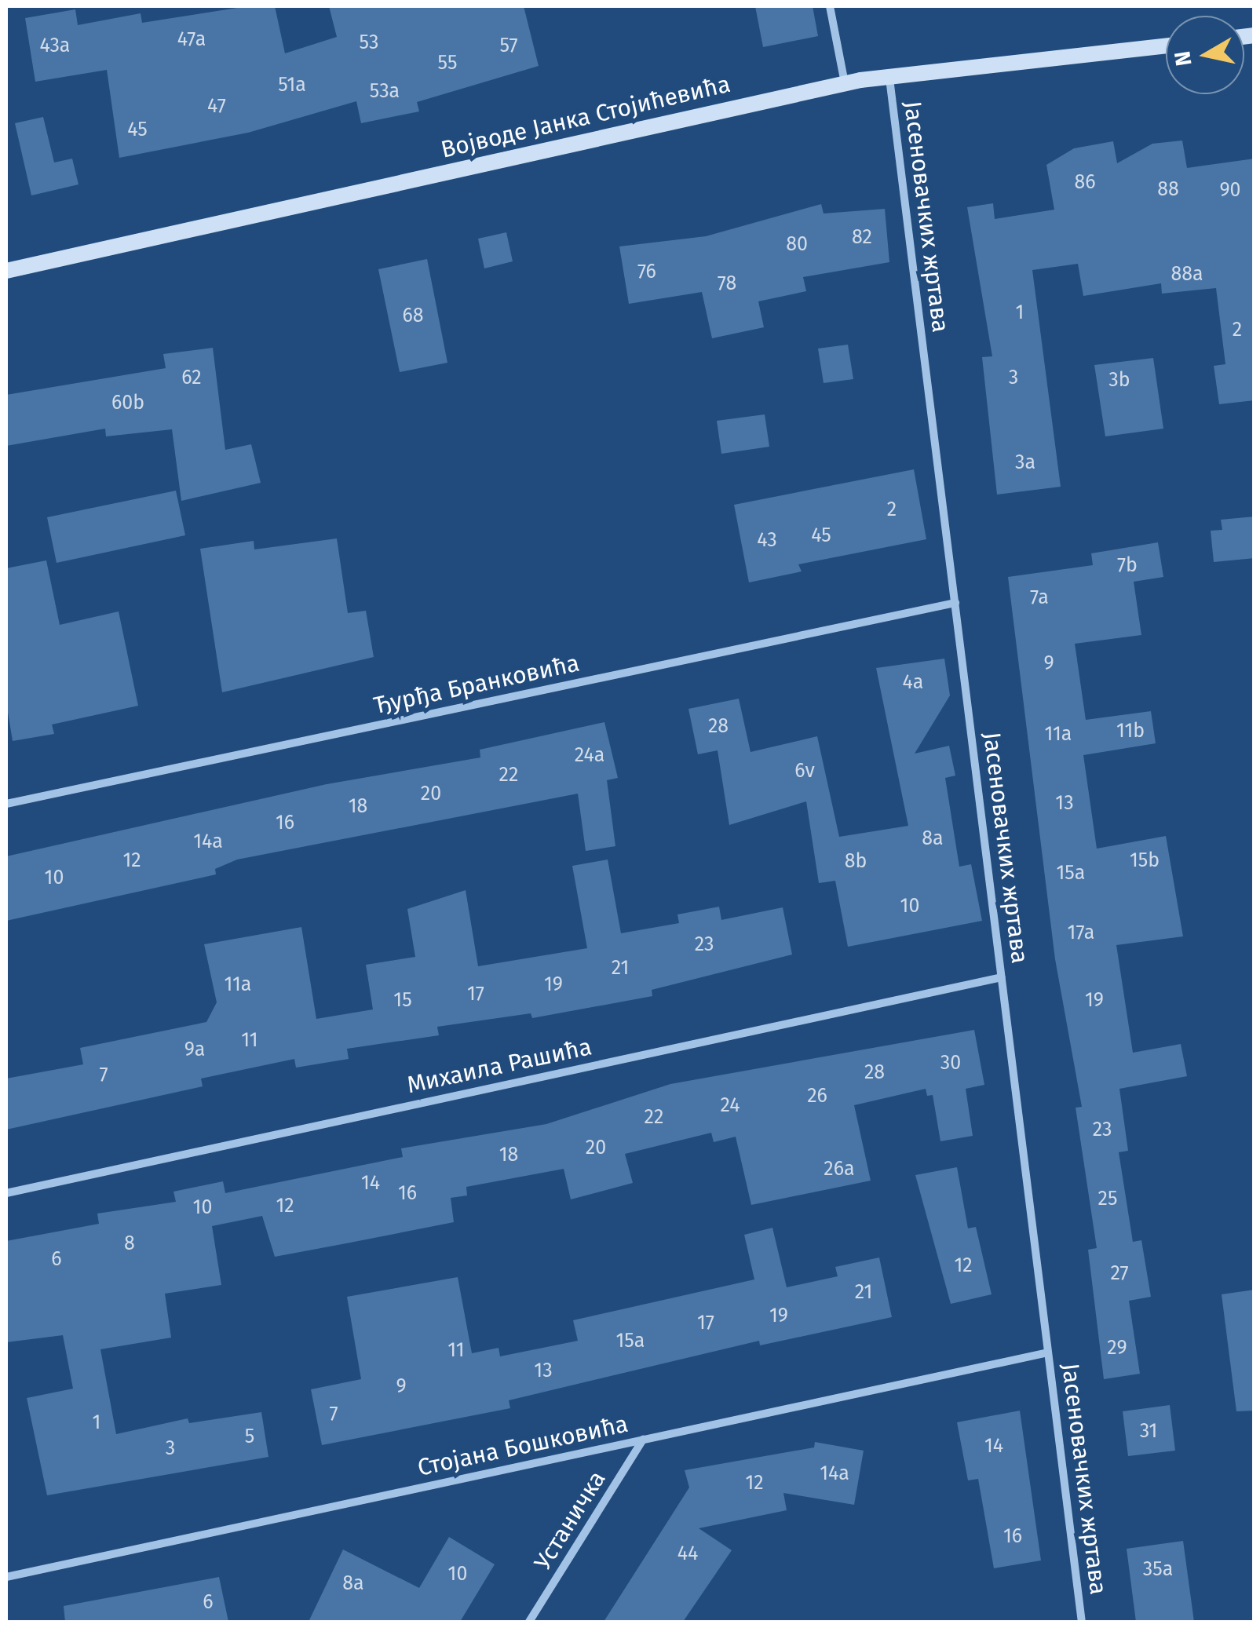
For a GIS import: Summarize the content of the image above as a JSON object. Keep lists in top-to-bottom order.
{
  "streets": {
    "street": [
      "Војводе Јанка Стојићевића",
      "Јасеновачких жртава",
      "Ђурђа Бранковића",
      "Михаила Рашића",
      "Стојана Бошковића",
      "Устаничка"
    ]
  },
  "crossings": [
    ["Војводе Јанка Стојићевића", "Јасеновачких жртава"],
    ["Јасеновачких жртава", "Ђурђа Бранковића"],
    ["Јасеновачких жртава", "Михаила Рашића"],
    ["Јасеновачких жртава", "Стојана Бошковића"],
    ["Стојана Бошковића", "Устаничка"]
  ],
  "house_numbers": [
    "47a",
    "53",
    "43a",
    "57",
    "55",
    "51a",
    "53a",
    "47",
    "45",
    "86",
    "88",
    "90",
    "82",
    "80",
    "76",
    "88a",
    "78",
    "1",
    "68",
    "2",
    "62",
    "3",
    "3b",
    "60b",
    "3a",
    "2",
    "45",
    "43",
    "7b",
    "7a",
    "9",
    "4a",
    "28",
    "11b",
    "11a",
    "24a",
    "6v",
    "22",
    "20",
    "13",
    "18",
    "16",
    "8a",
    "14a",
    "12",
    "15b",
    "8b",
    "15a",
    "10",
    "10",
    "17a",
    "23",
    "21",
    "11a",
    "19",
    "17",
    "15",
    "19",
    "11",
    "9a",
    "30",
    "28",
    "7",
    "26",
    "24",
    "22",
    "23",
    "20",
    "18",
    "26a",
    "14",
    "16",
    "25",
    "12",
    "10",
    "8",
    "6",
    "12",
    "27",
    "21",
    "19",
    "17",
    "15a",
    "29",
    "11",
    "13",
    "9",
    "7",
    "1",
    "31",
    "5",
    "14",
    "3",
    "14a",
    "12",
    "16",
    "44",
    "35a",
    "10",
    "8a",
    "6"
  ],
  "north": "left"
}
